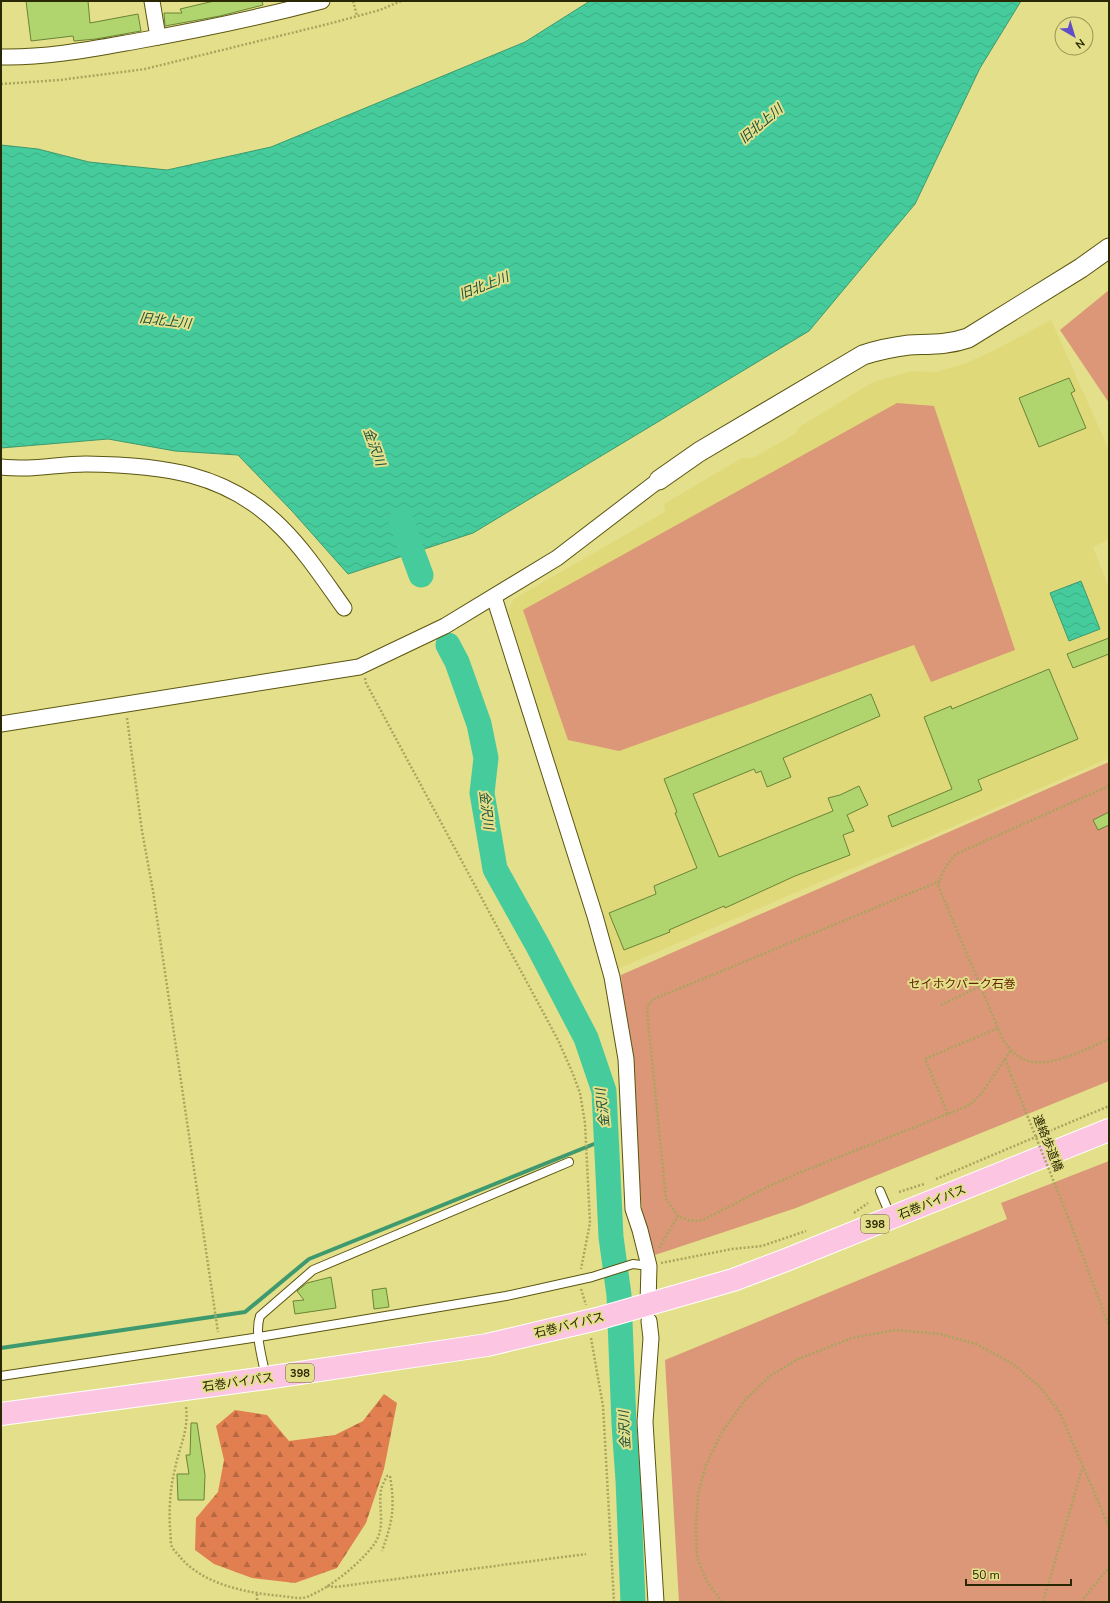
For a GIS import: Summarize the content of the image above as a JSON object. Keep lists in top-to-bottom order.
{
  "streets": {
    "highway": ["石巻バイパス", "398"],
    "path": ["連絡歩道橋"]
  },
  "water": ["旧北上川", "金沢川"],
  "parks": ["セイホクパーク石巻"],
  "scale_bar": "50 m",
  "north": "bottom right"
}
